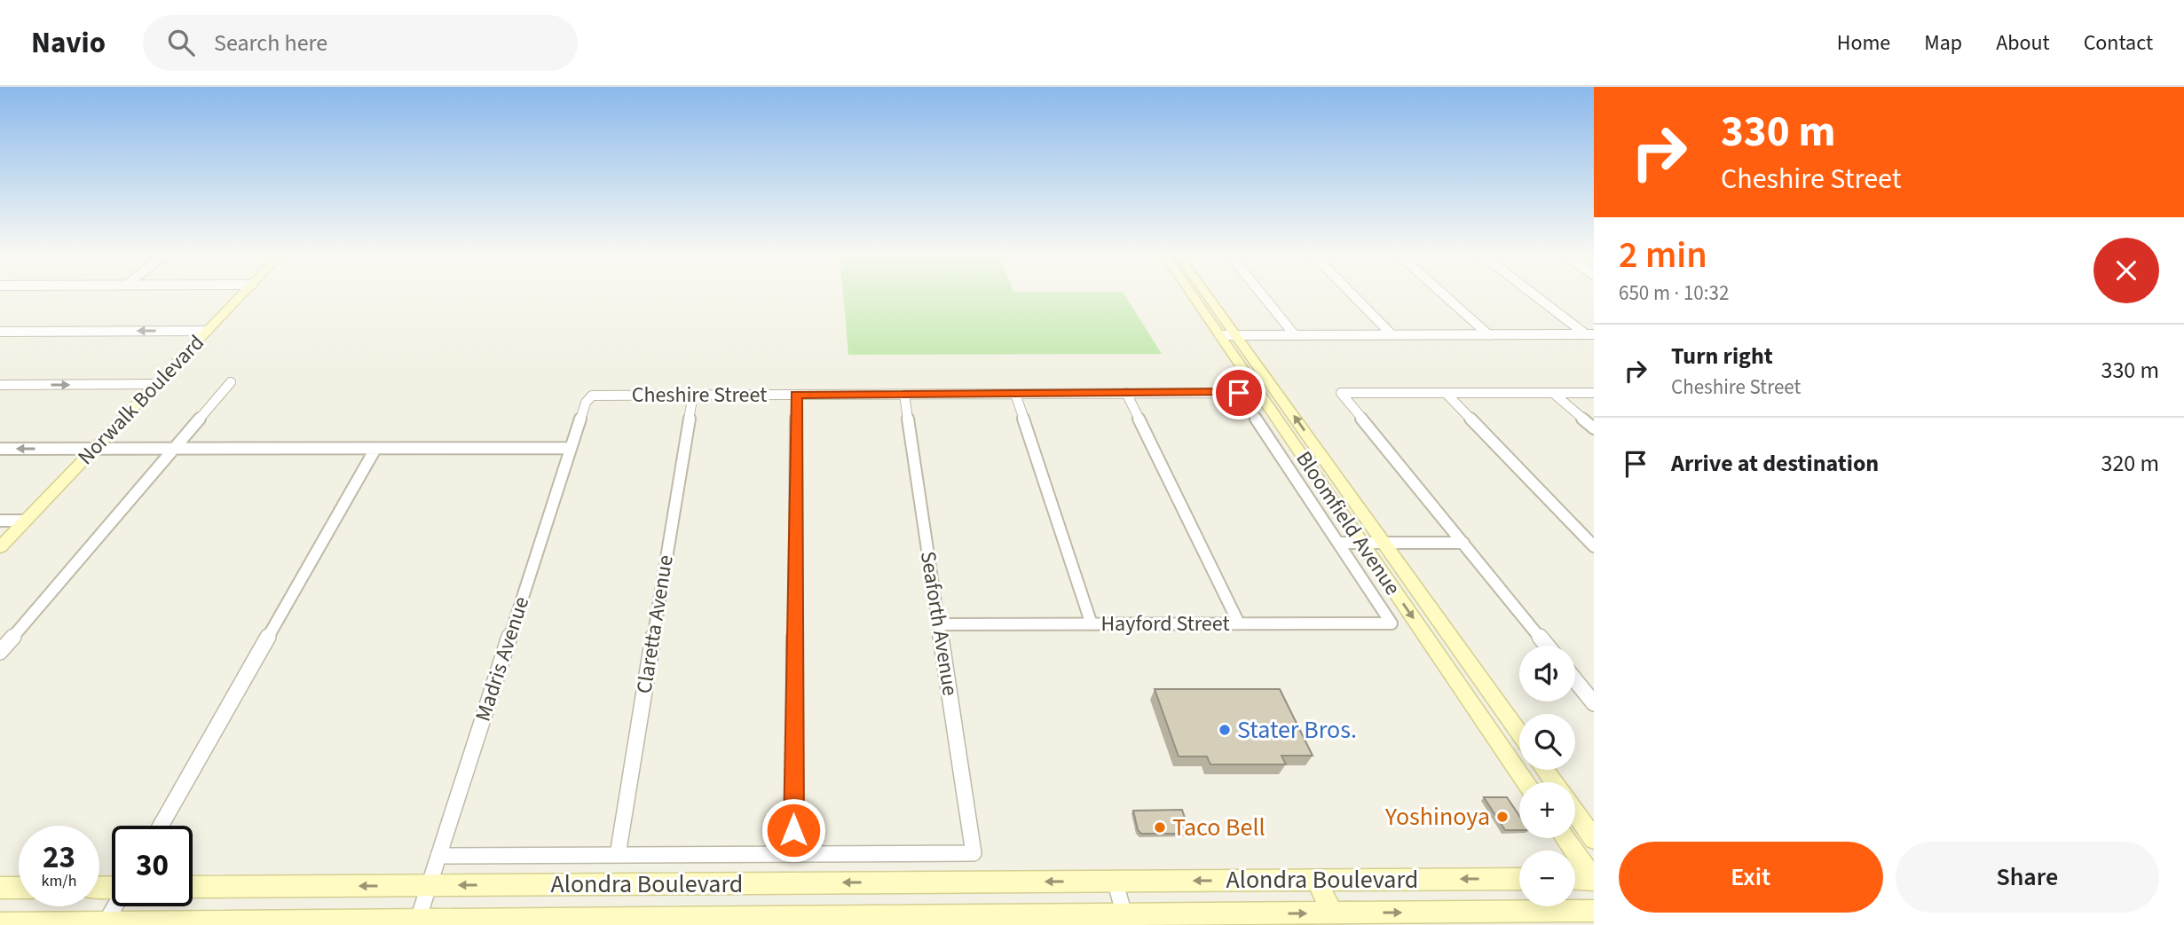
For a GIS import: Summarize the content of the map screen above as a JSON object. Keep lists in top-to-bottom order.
{
  "streets": {
    "main road": ["Norwalk Boulevard", "Bloomfield Avenue", "Alondra Boulevard"],
    "street": [
      "Cheshire Street",
      "Seaforth Avenue",
      "Hayford Street",
      "Claretta Avenue",
      "Madris Avenue"
    ]
  },
  "crossings": [
    ["Cheshire Street", "Seaforth Avenue"],
    ["Cheshire Street", "Hayford Street"],
    ["Cheshire Street", "Claretta Avenue"],
    ["Cheshire Street", "Madris Avenue"],
    ["Seaforth Avenue", "Hayford Street"],
    ["Seaforth Avenue", "Alondra Boulevard"],
    ["Claretta Avenue", "Alondra Boulevard"],
    ["Madris Avenue", "Alondra Boulevard"]
  ],
  "places": ["Stater Bros.", "Yoshinoya", "Taco Bell"],
  "page": {
    "header": "Navio",
    "search": "Search here",
    "nav": [
      "Home",
      "Map",
      "About",
      "Contact"
    ],
    "turn": ["330 m", "Cheshire Street"],
    "heading": ["2 min", "650 m · 10:32"],
    "list": [
      {
        "name": "Turn right",
        "note": "Cheshire Street",
        "value": "330 m"
      },
      {
        "name": "Arrive at destination",
        "value": "320 m"
      }
    ],
    "map_buttons": ["+", "−"],
    "speed": "23 km/h",
    "limit": "30",
    "buttons": ["Exit", "Share"]
  }
}
